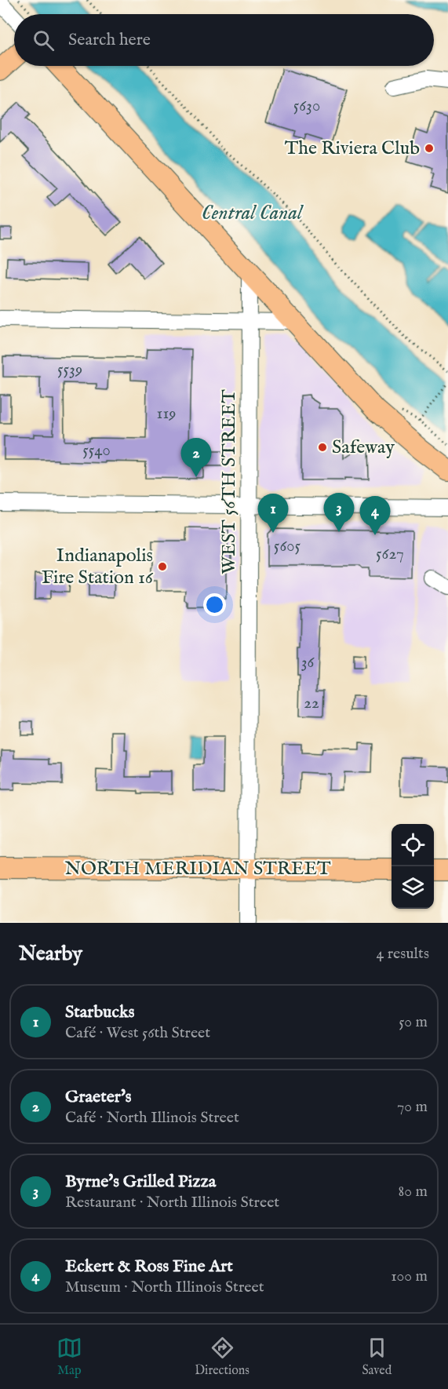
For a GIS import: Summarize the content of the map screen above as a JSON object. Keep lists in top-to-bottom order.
{
  "streets": {
    "main road": ["NORTH MERIDIAN STREET"],
    "street": ["WEST 56TH STREET"]
  },
  "crossings": [
    ["WEST 56TH STREET", "NORTH MERIDIAN STREET"]
  ],
  "water": ["Central Canal"],
  "places": ["The Riviera Club", "Safeway", "Indianapolis Fire Station 16"],
  "house_numbers": [
    "5630",
    "5539",
    "119",
    "5540",
    "5605",
    "5627",
    "36",
    "22"
  ],
  "page": {
    "search": "Search here",
    "pins": [
      "2",
      "3",
      "1",
      "4"
    ],
    "heading": ["Nearby", "4 results"],
    "list": [
      {
        "mark": "1",
        "name": "Starbucks",
        "note": "Café · West 56th Street",
        "value": "50 m"
      },
      {
        "mark": "2",
        "name": "Graeter's",
        "note": "Café · North Illinois Street",
        "value": "70 m"
      },
      {
        "mark": "3",
        "name": "Byrne's Grilled Pizza",
        "note": "Restaurant · North Illinois Street",
        "value": "80 m"
      },
      {
        "mark": "4",
        "name": "Eckert & Ross Fine Art",
        "note": "Museum · North Illinois Street",
        "value": "100 m"
      }
    ],
    "nav": ["Map", "Directions", "Saved"]
  }
}
